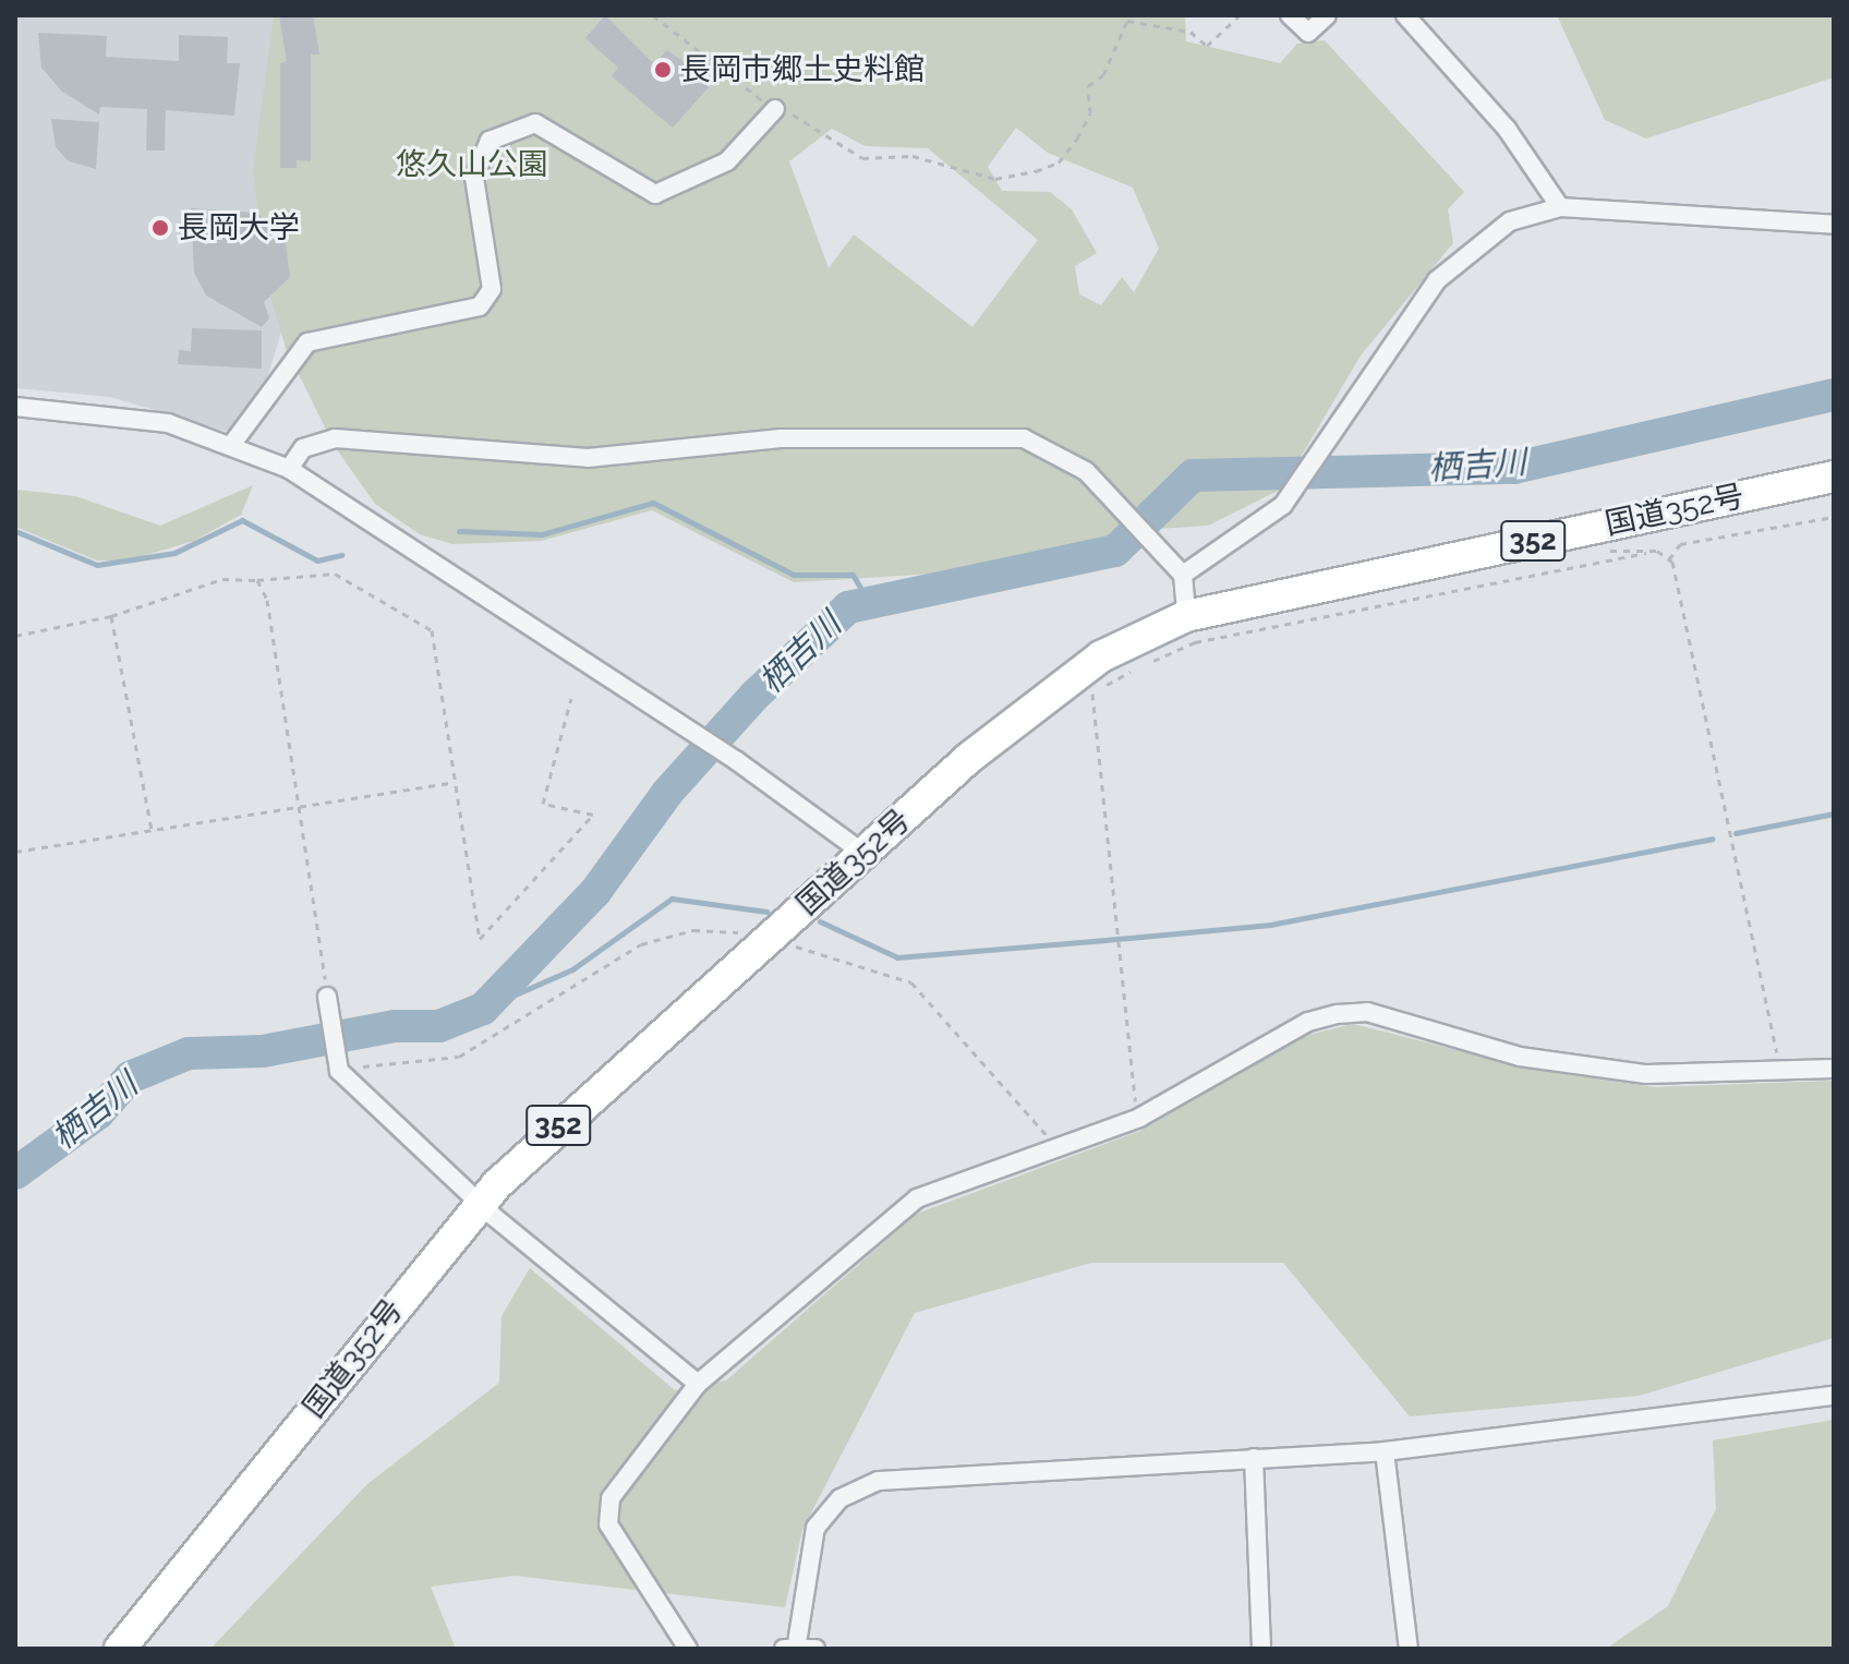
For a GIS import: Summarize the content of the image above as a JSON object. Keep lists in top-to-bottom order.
{
  "streets": {
    "highway": ["国道352号", "352"]
  },
  "water": ["栖吉川"],
  "parks": ["悠久山公園"],
  "places": ["長岡市郷土史料館", "長岡大学"]
}
